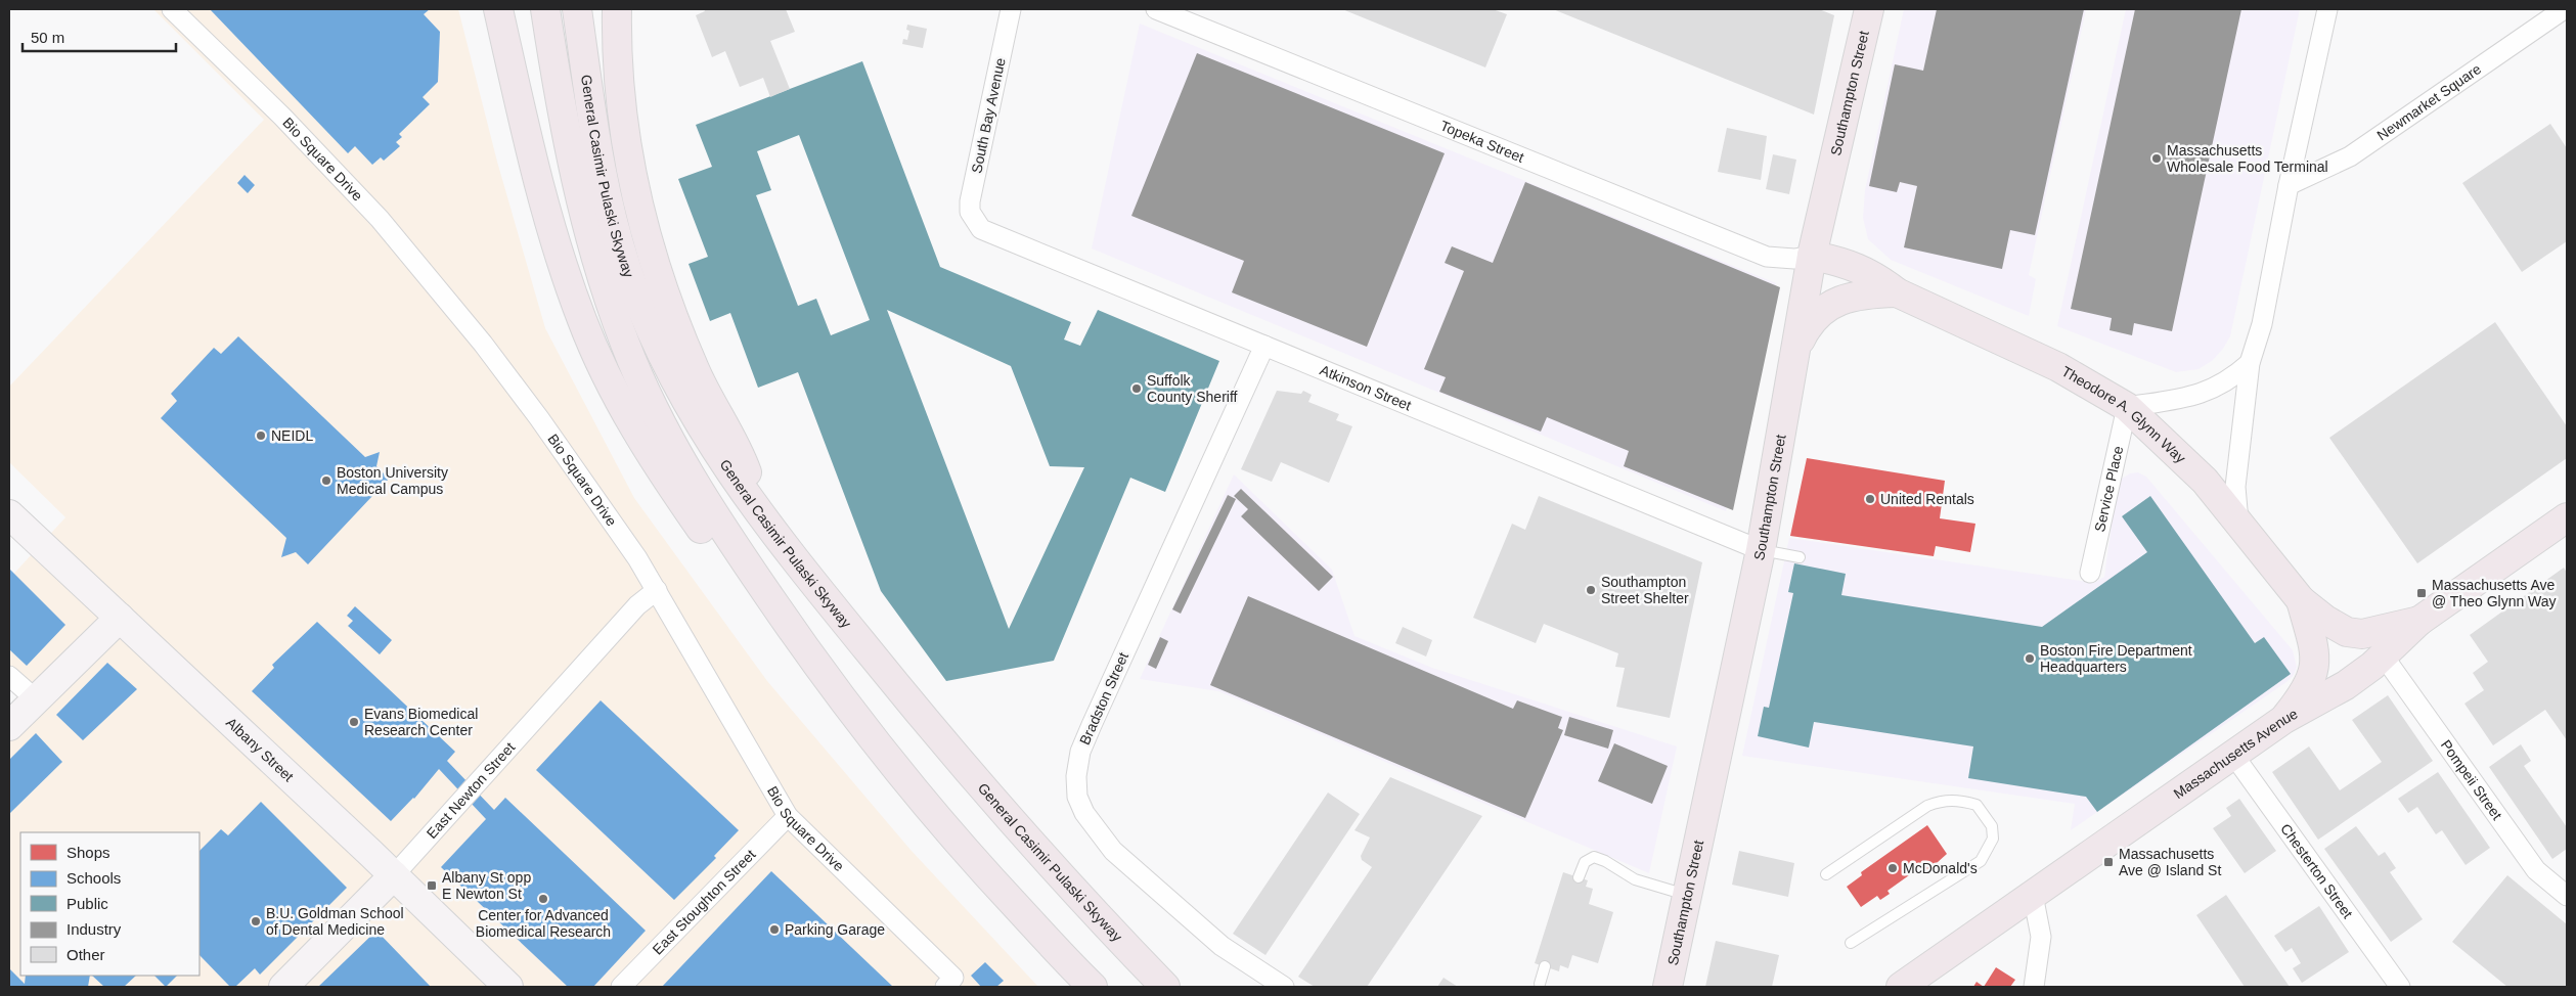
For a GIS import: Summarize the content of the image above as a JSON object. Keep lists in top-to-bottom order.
{
  "streets": {
    "main road": [
      "Southampton Street",
      "General Casimir Pulaski Skyway",
      "Theodore A. Glynn Way",
      "Albany Street",
      "Massachusetts Avenue",
      "East Newton Street"
    ],
    "street": [
      "Newmarket Square",
      "South Bay Avenue",
      "Topeka Street",
      "Bio Square Drive",
      "Atkinson Street",
      "Service Place",
      "Bradston Street",
      "Pompeii Street",
      "Chesterton Street",
      "East Stoughton Street"
    ]
  },
  "crossings": [
    ["Southampton Street", "Topeka Street"],
    ["Southampton Street", "Atkinson Street"],
    ["Southampton Street", "Theodore A. Glynn Way"],
    ["South Bay Avenue", "Atkinson Street"],
    ["Topeka Street", "Theodore A. Glynn Way"],
    ["Bio Square Drive", "East Newton Street"],
    ["Bio Square Drive", "East Stoughton Street"],
    ["Atkinson Street", "Bradston Street"],
    ["Theodore A. Glynn Way", "Service Place"],
    ["Albany Street", "East Newton Street"],
    ["Massachusetts Avenue", "Pompeii Street"],
    ["Massachusetts Avenue", "Chesterton Street"]
  ],
  "places": {
    "other": [
      "Massachusetts Wholesale Food Terminal",
      "Suffolk County Sheriff",
      "NEIDL",
      "Boston University Medical Campus",
      "United Rentals",
      "Southampton Street Shelter",
      "Boston Fire Department Headquarters",
      "Evans Biomedical Research Center",
      "McDonald's",
      "Center for Advanced Biomedical Research",
      "B.U. Goldman School of Dental Medicine",
      "Parking Garage"
    ],
    "transit": ["Massachusetts Ave @ Theo Glynn Way", "Massachusetts Ave @ Island St", "Albany St opp E Newton St"]
  },
  "legend": [
    "Shops",
    "Schools",
    "Public",
    "Industry",
    "Other"
  ],
  "scale_bar": "50 m"
}
